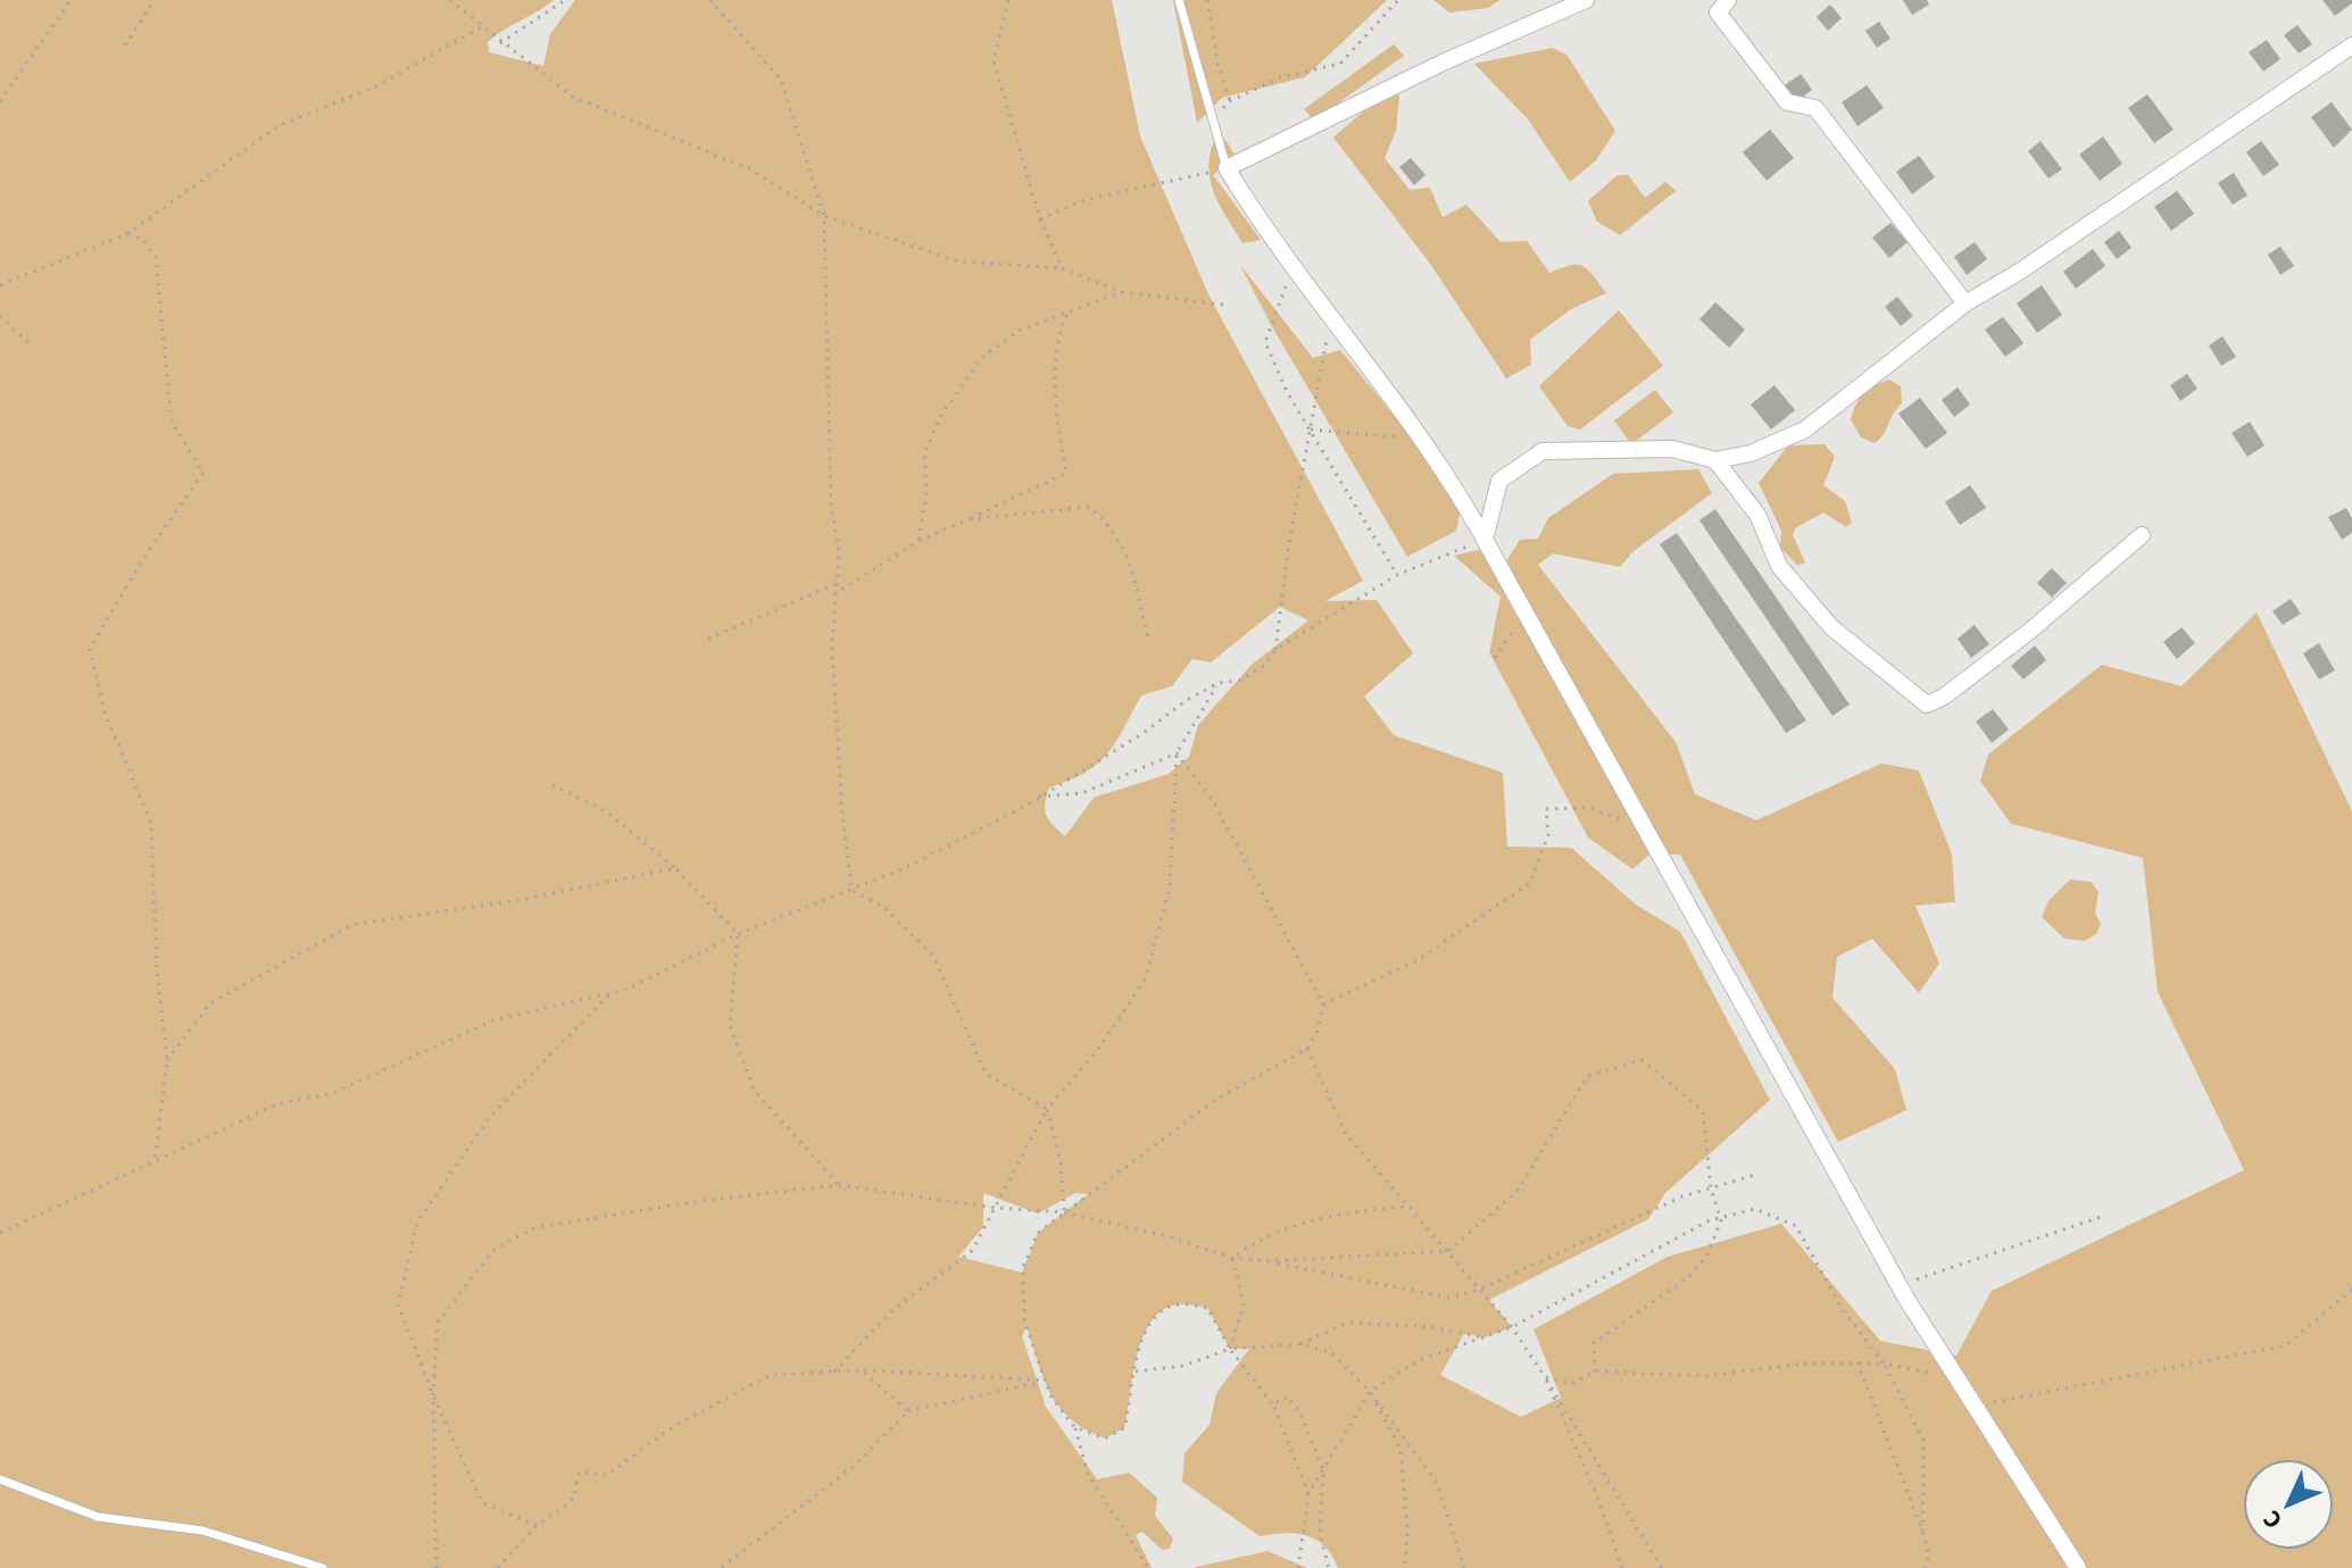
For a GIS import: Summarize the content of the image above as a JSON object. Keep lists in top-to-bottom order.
{
  "north": "bottom left"
}
